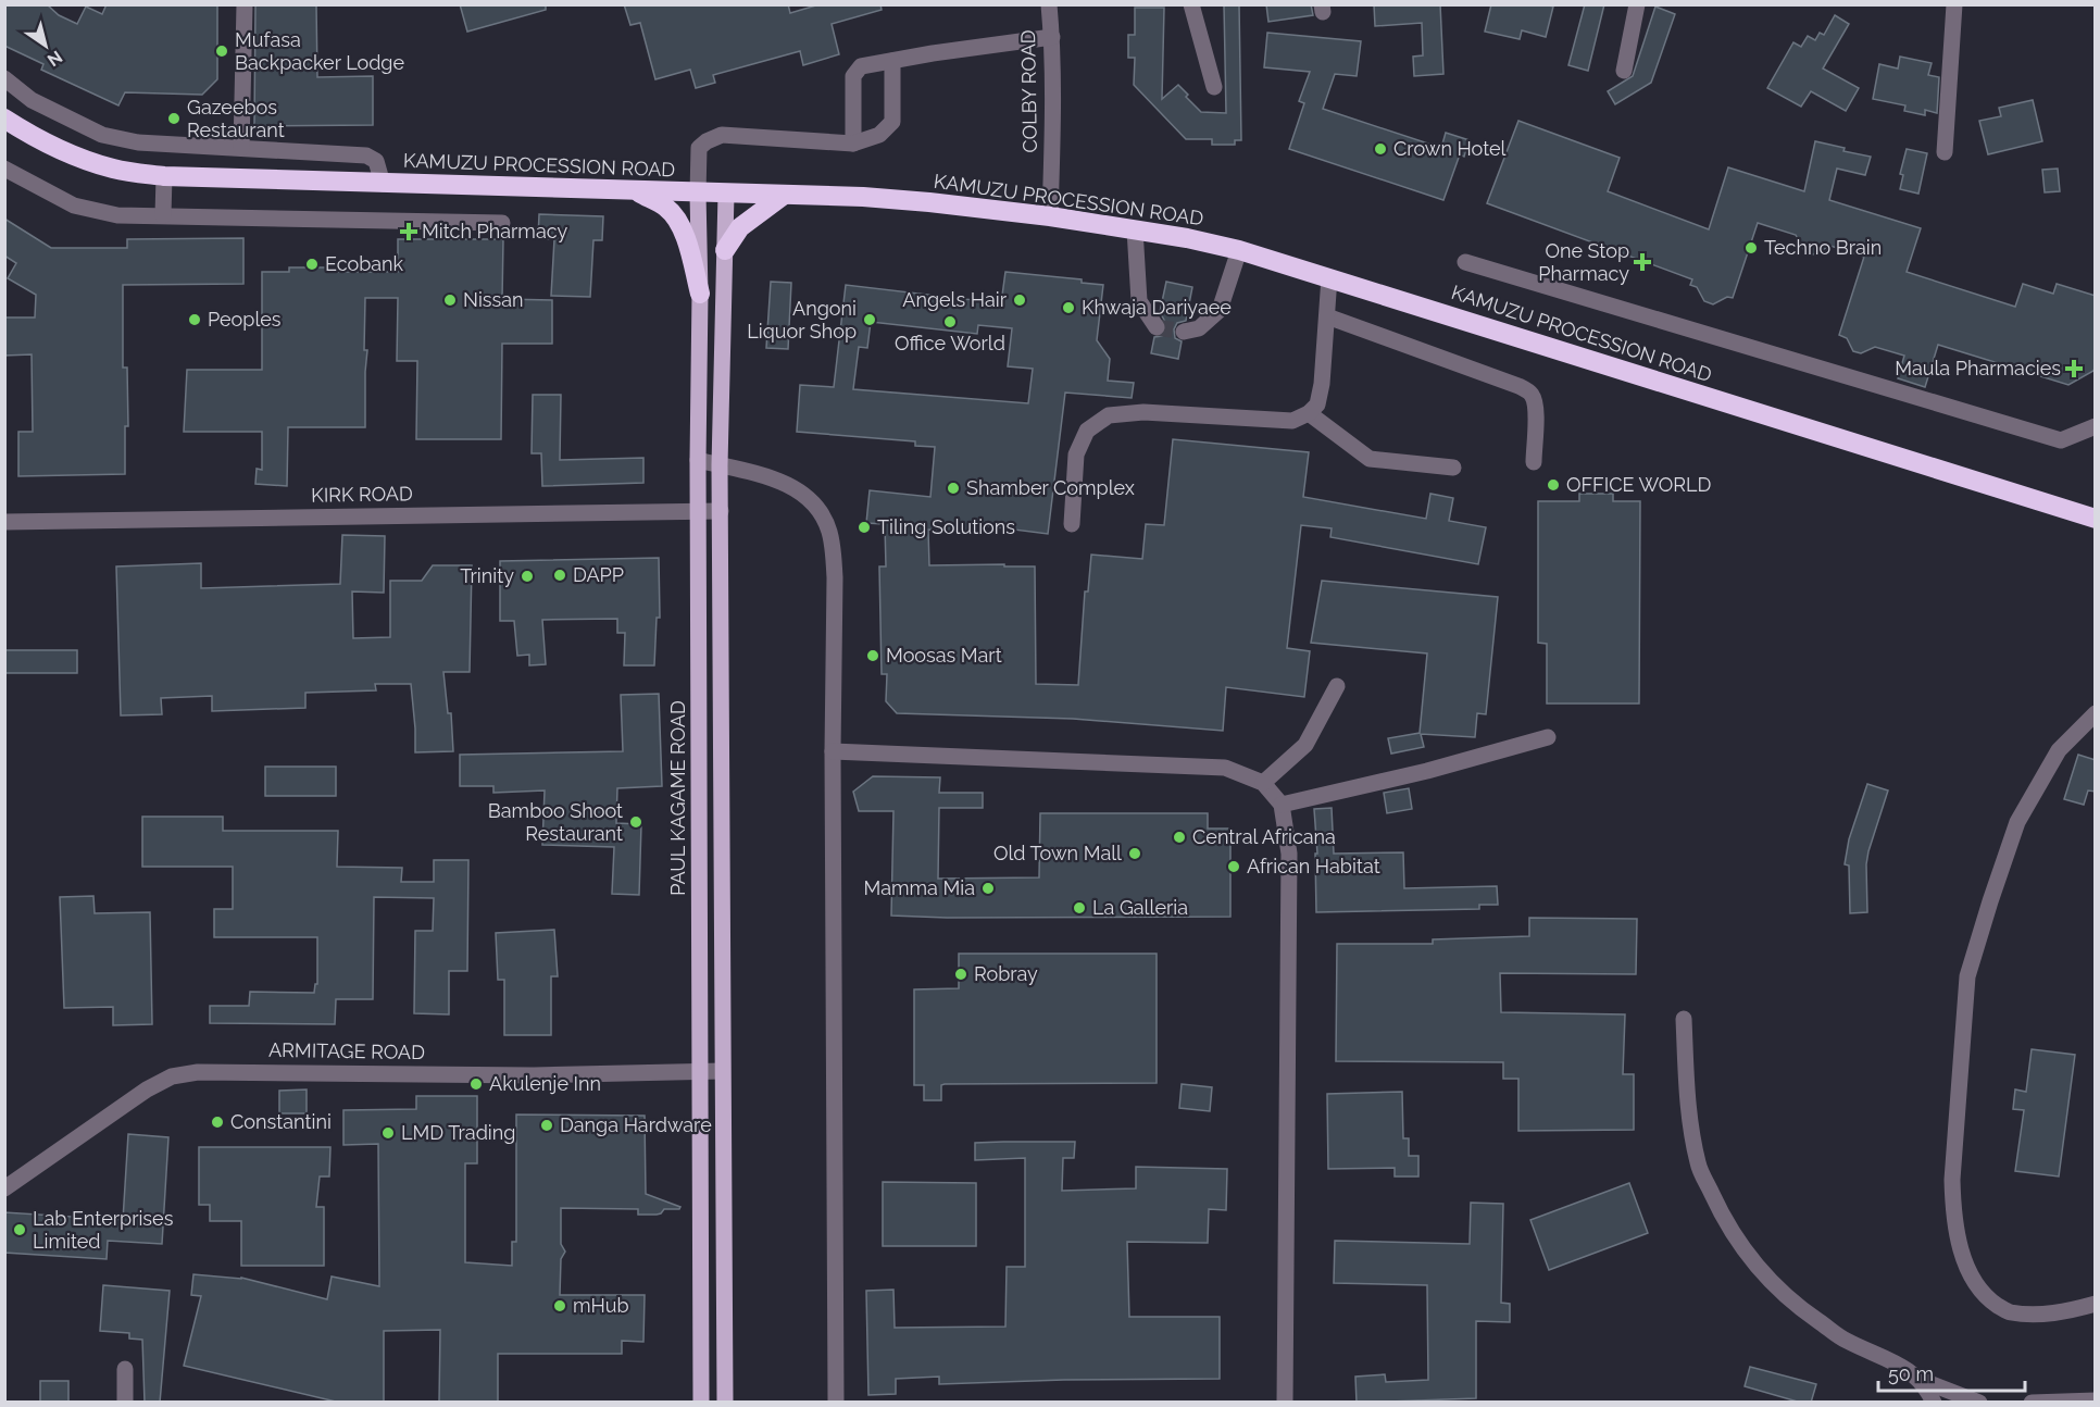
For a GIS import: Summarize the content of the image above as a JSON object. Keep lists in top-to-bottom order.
{
  "streets": {
    "highway": ["KAMUZU PROCESSION ROAD"],
    "main road": ["PAUL KAGAME ROAD"],
    "street": ["COLBY ROAD", "KIRK ROAD", "ARMITAGE ROAD"]
  },
  "crossings": [
    ["COLBY ROAD", "KAMUZU PROCESSION ROAD"],
    ["KAMUZU PROCESSION ROAD", "PAUL KAGAME ROAD"],
    ["KIRK ROAD", "PAUL KAGAME ROAD"],
    ["PAUL KAGAME ROAD", "ARMITAGE ROAD"]
  ],
  "places": {
    "other": [
      "Mufasa Backpacker Lodge",
      "Gazeebos Restaurant",
      "Crown Hotel",
      "Techno Brain",
      "Ecobank",
      "Nissan",
      "Angels Hair",
      "Khwaja Dariyaee",
      "Peoples",
      "Angoni Liquor Shop",
      "Office World",
      "OFFICE WORLD",
      "Shamber Complex",
      "Tiling Solutions",
      "DAPP",
      "Trinity",
      "Moosas Mart",
      "Bamboo Shoot Restaurant",
      "Central Africana",
      "Old Town Mall",
      "African Habitat",
      "Mamma Mia",
      "La Galleria",
      "Robray",
      "Akulenje Inn",
      "Constantini",
      "Danga Hardware",
      "LMD Trading",
      "Lab Enterprises Limited",
      "mHub"
    ],
    "health": ["Mitch Pharmacy", "One Stop Pharmacy", "Maula Pharmacies"]
  },
  "scale_bar": "50 m",
  "north": "bottom right"
}
